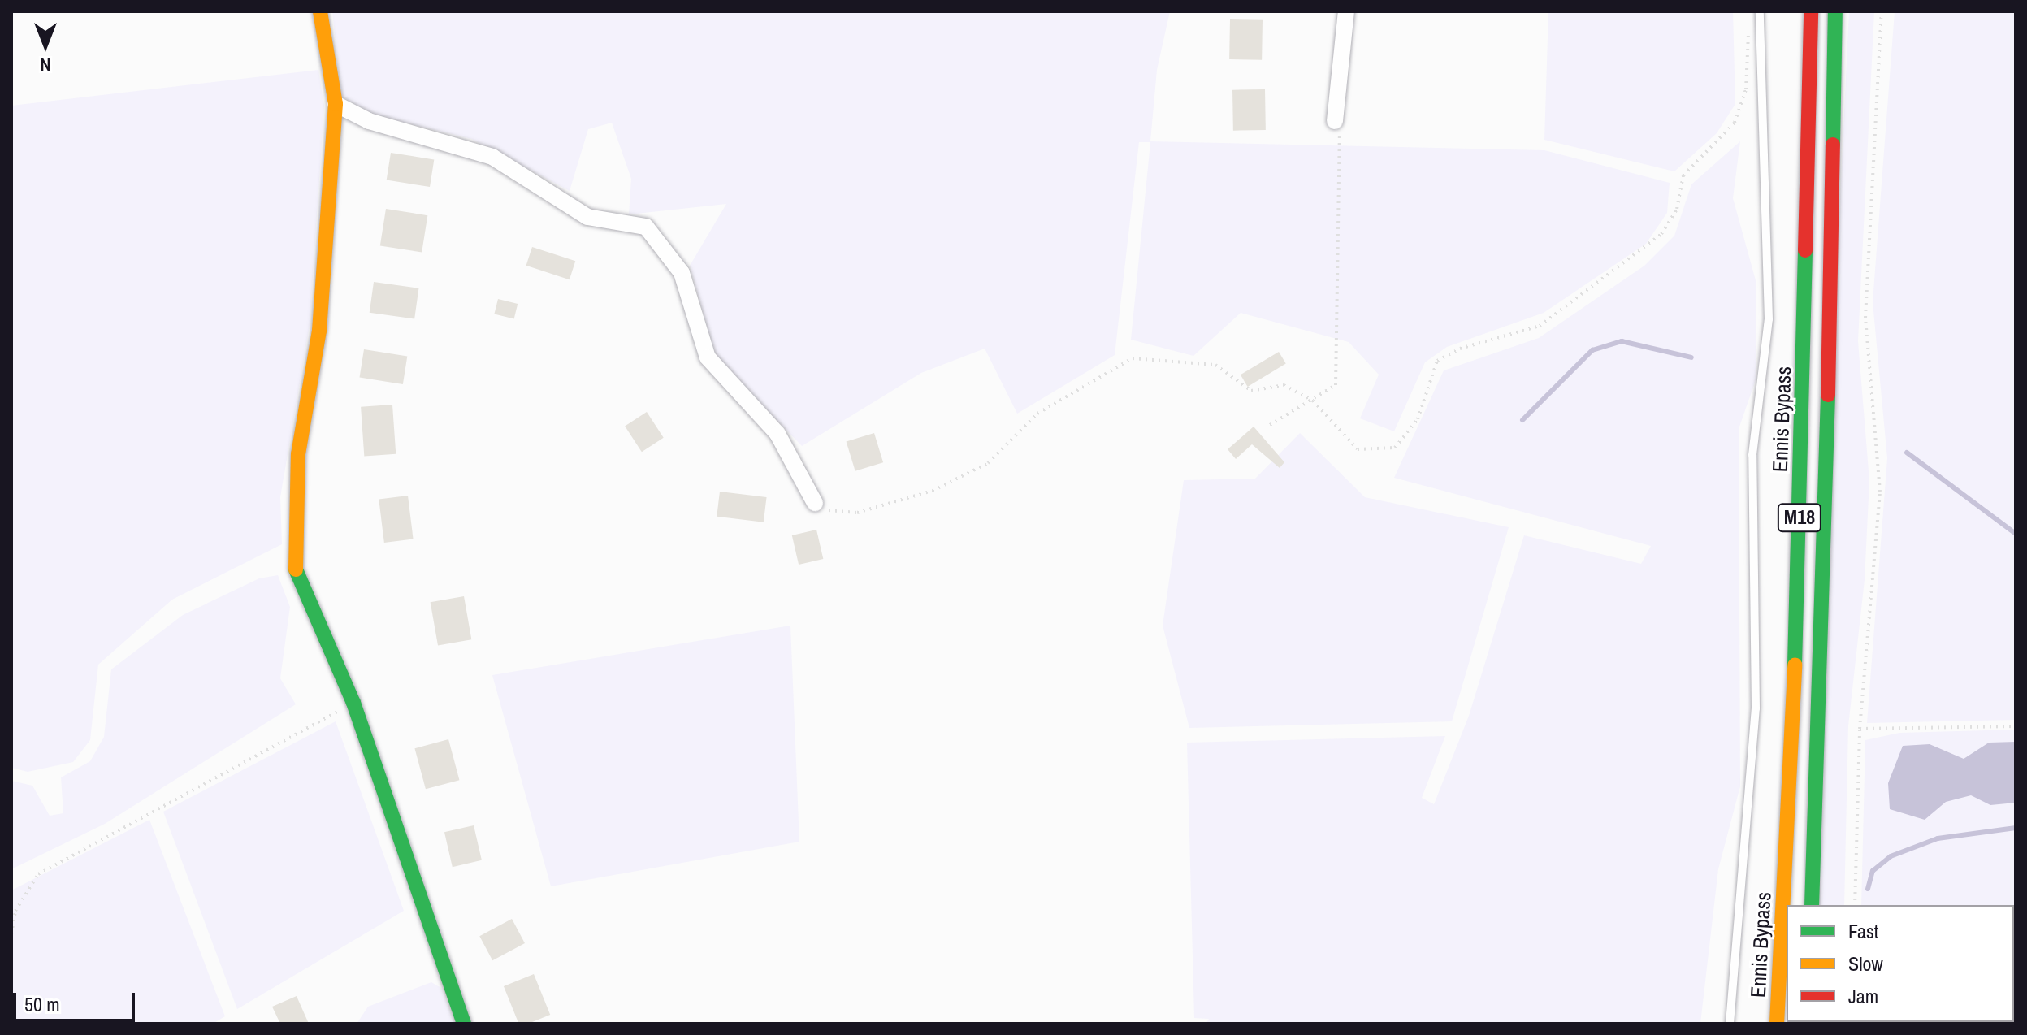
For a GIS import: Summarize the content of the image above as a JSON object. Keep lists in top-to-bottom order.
{
  "streets": {
    "main road": ["Ennis Bypass", "M18"]
  },
  "legend": ["Fast", "Slow", "Jam"],
  "scale_bar": "50 m",
  "north": "bottom"
}
